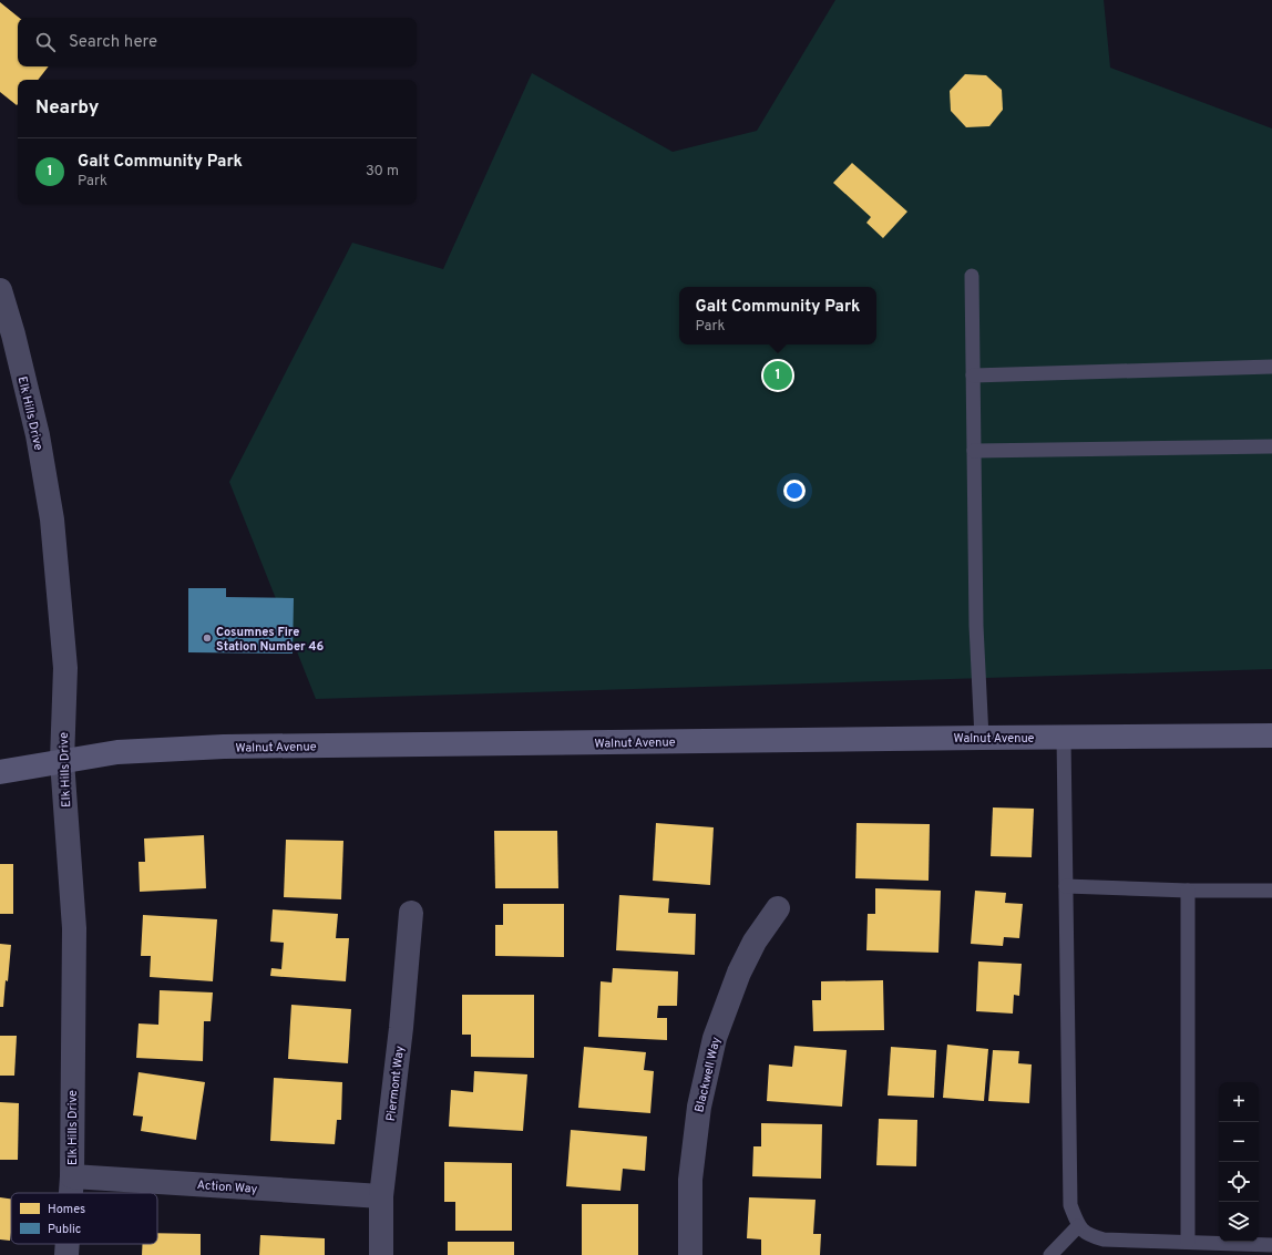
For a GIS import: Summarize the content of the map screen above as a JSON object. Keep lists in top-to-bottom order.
{
  "streets": {
    "street": [
      "Elk Hills Drive",
      "Walnut Avenue",
      "Blackwell Way",
      "Piermont Way",
      "Action Way"
    ]
  },
  "crossings": [
    ["Elk Hills Drive", "Walnut Avenue"],
    ["Elk Hills Drive", "Action Way"],
    ["Piermont Way", "Action Way"]
  ],
  "places": ["Cosumnes Fire Station Number 46"],
  "legend": ["Homes", "Public"],
  "page": {
    "search": "Search here",
    "heading": "Nearby",
    "list": [
      {
        "mark": "1",
        "name": "Galt Community Park",
        "note": "Park",
        "value": "30 m"
      }
    ],
    "popup": ["Galt Community Park", "Park"],
    "pins": "1",
    "map_buttons": ["+", "−"]
  }
}
